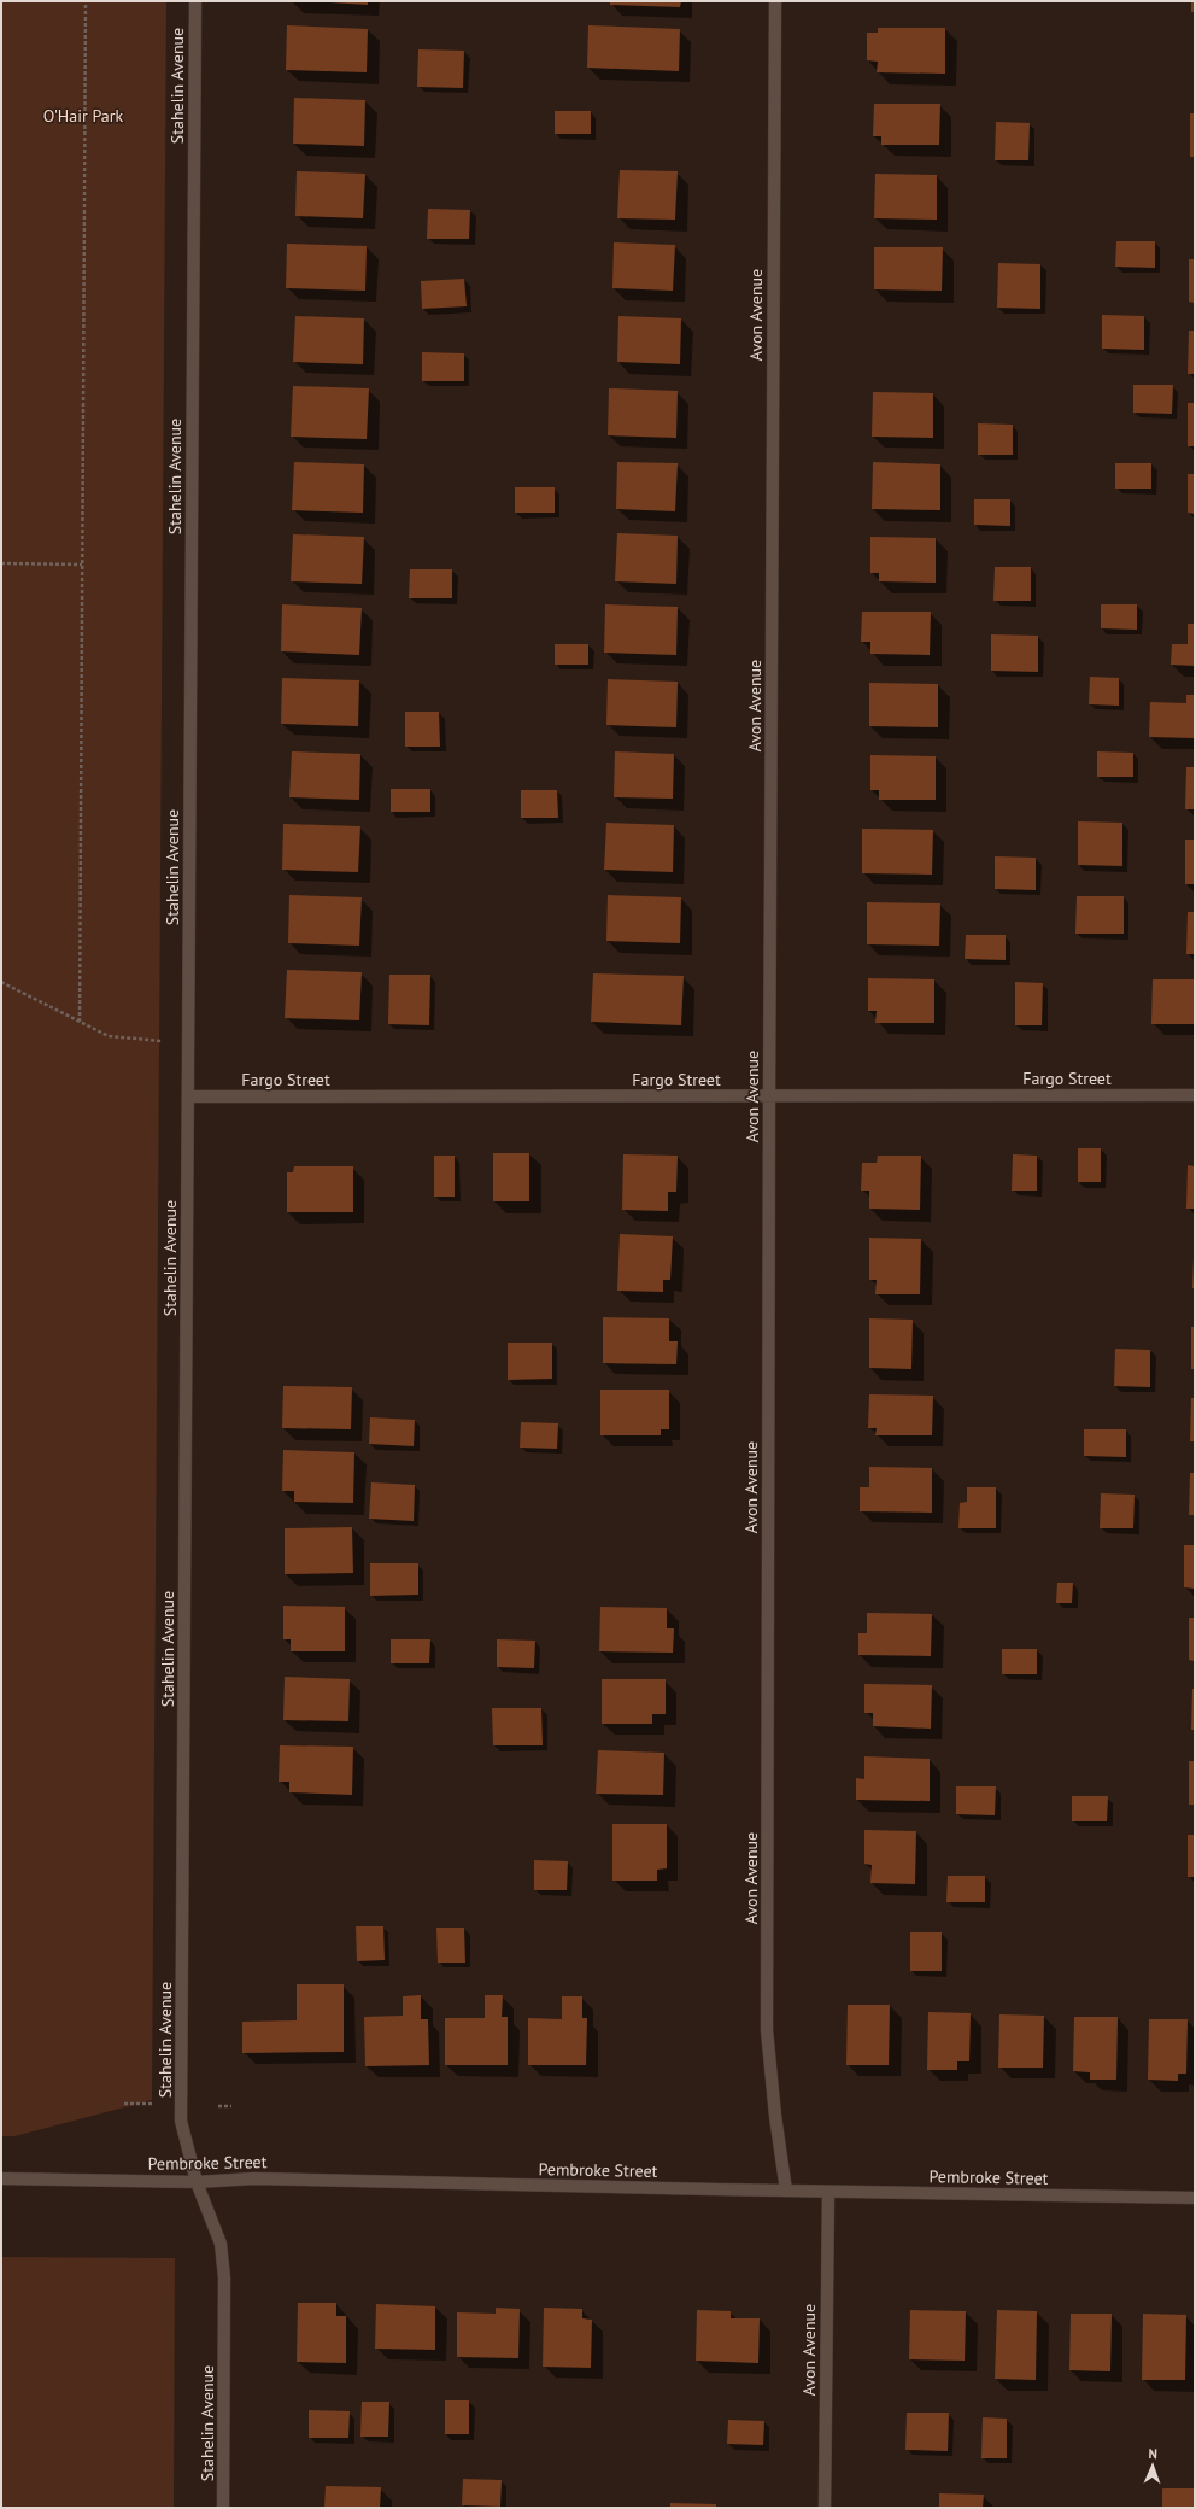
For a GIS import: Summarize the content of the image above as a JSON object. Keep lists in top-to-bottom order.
{
  "streets": {
    "street": [
      "Stahelin Avenue",
      "Avon Avenue",
      "Fargo Street",
      "Pembroke Street"
    ]
  },
  "crossings": [
    ["Stahelin Avenue", "Fargo Street"],
    ["Stahelin Avenue", "Pembroke Street"],
    ["Avon Avenue", "Fargo Street"],
    ["Avon Avenue", "Pembroke Street"]
  ],
  "parks": ["O'Hair Park"],
  "north": "top"
}
